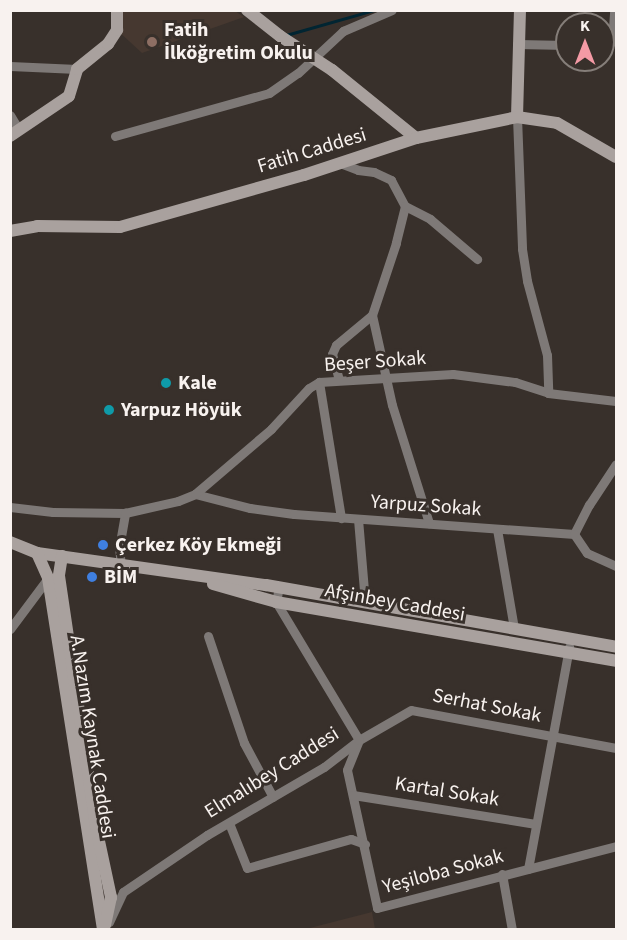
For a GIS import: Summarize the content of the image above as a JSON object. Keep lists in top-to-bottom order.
{
  "streets": {
    "street": [
      "Fatih Caddesi",
      "Beşer Sokak",
      "Yarpuz Sokak",
      "Afşinbey Caddesi",
      "Serhat Sokak",
      "A.Nazım Kaynak Caddesi",
      "Elmalıbey Caddesi",
      "Kartal Sokak",
      "Yeşiloba Sokak"
    ]
  },
  "crossings": [
    ["Beşer Sokak", "Yarpuz Sokak"],
    ["Afşinbey Caddesi", "A.Nazım Kaynak Caddesi"],
    ["Afşinbey Caddesi", "Elmalıbey Caddesi"],
    ["Serhat Sokak", "Elmalıbey Caddesi"],
    ["A.Nazım Kaynak Caddesi", "Elmalıbey Caddesi"],
    ["Kartal Sokak", "Yeşiloba Sokak"]
  ],
  "places": [
    "Fatih İlköğretim Okulu",
    "Kale",
    "Yarpuz Höyük",
    "Çerkez Köy Ekmeği",
    "BİM"
  ],
  "north": "top"
}
